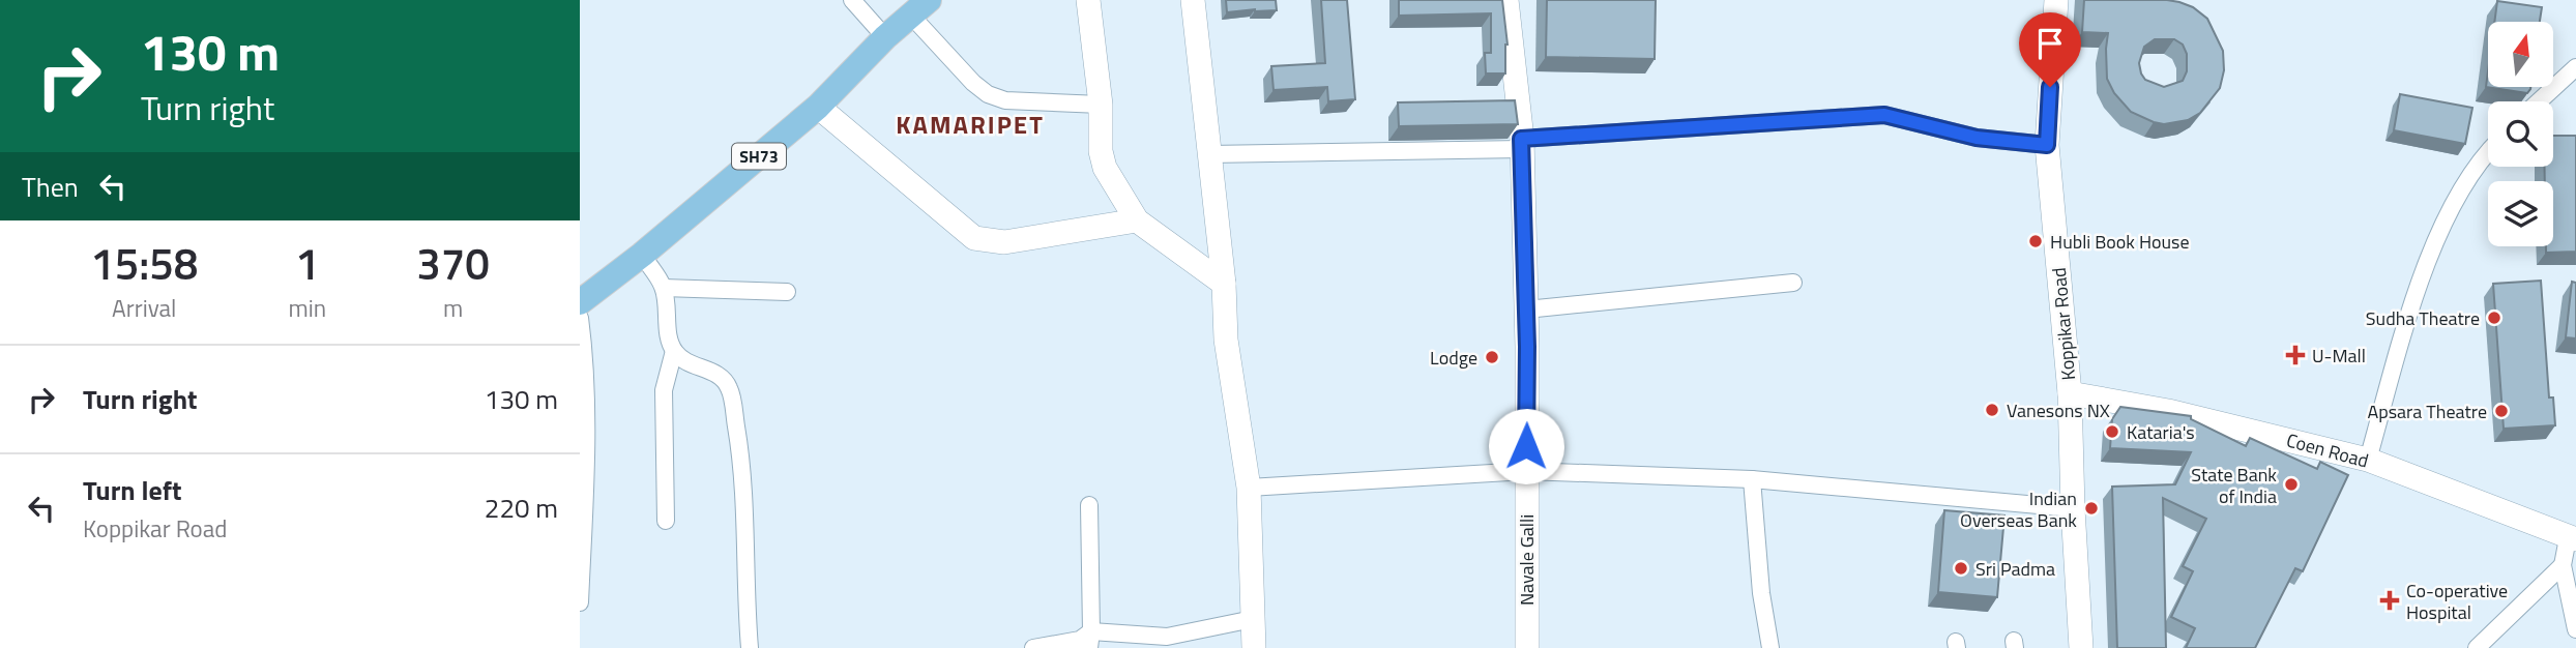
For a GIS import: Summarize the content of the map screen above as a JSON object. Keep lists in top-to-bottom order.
{
  "streets": {
    "main road": ["SH73"],
    "street": ["Koppikar Road", "Coen Road", "Navale Galli"]
  },
  "crossings": [
    ["Koppikar Road", "Coen Road"]
  ],
  "districts": ["KAMARIPET"],
  "places": {
    "other": [
      "Hubli Book House",
      "Sudha Theatre",
      "Lodge",
      "Vanesons NX",
      "Apsara Theatre",
      "Kataria's",
      "State Bank of India",
      "Indian Overseas Bank",
      "Sri Padma"
    ],
    "health": ["U-Mall", "Co-operative Hospital"]
  },
  "north": "top",
  "page": {
    "turn": ["130 m", "Turn right"],
    "then": "Then",
    "eta": [
      "15:58",
      "Arrival",
      "1",
      "min",
      "370",
      "m"
    ],
    "list": [
      {
        "name": "Turn right",
        "value": "130 m"
      },
      {
        "name": "Turn left",
        "note": "Koppikar Road",
        "value": "220 m"
      }
    ]
  }
}
